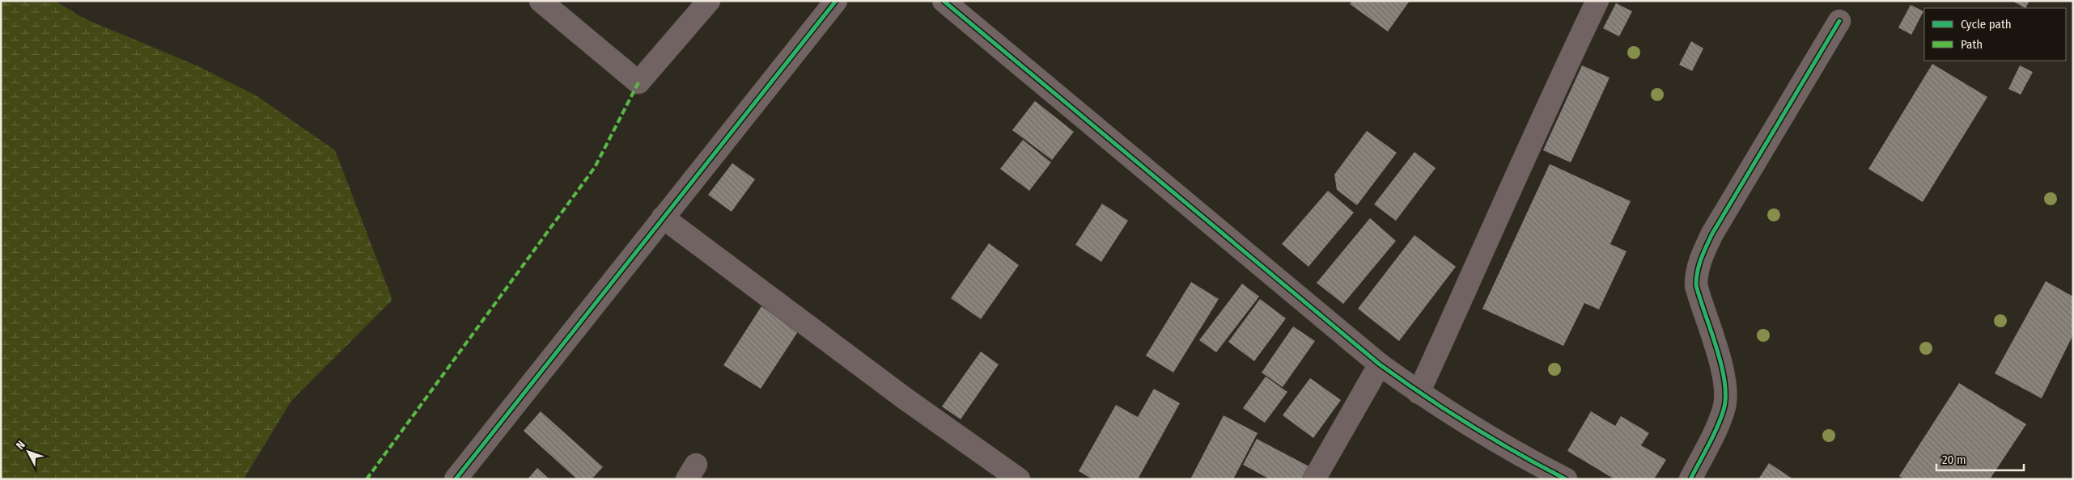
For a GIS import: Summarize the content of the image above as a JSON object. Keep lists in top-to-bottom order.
{
  "legend": ["Cycle path", "Path"],
  "scale_bar": "20 m",
  "north": "top left"
}
